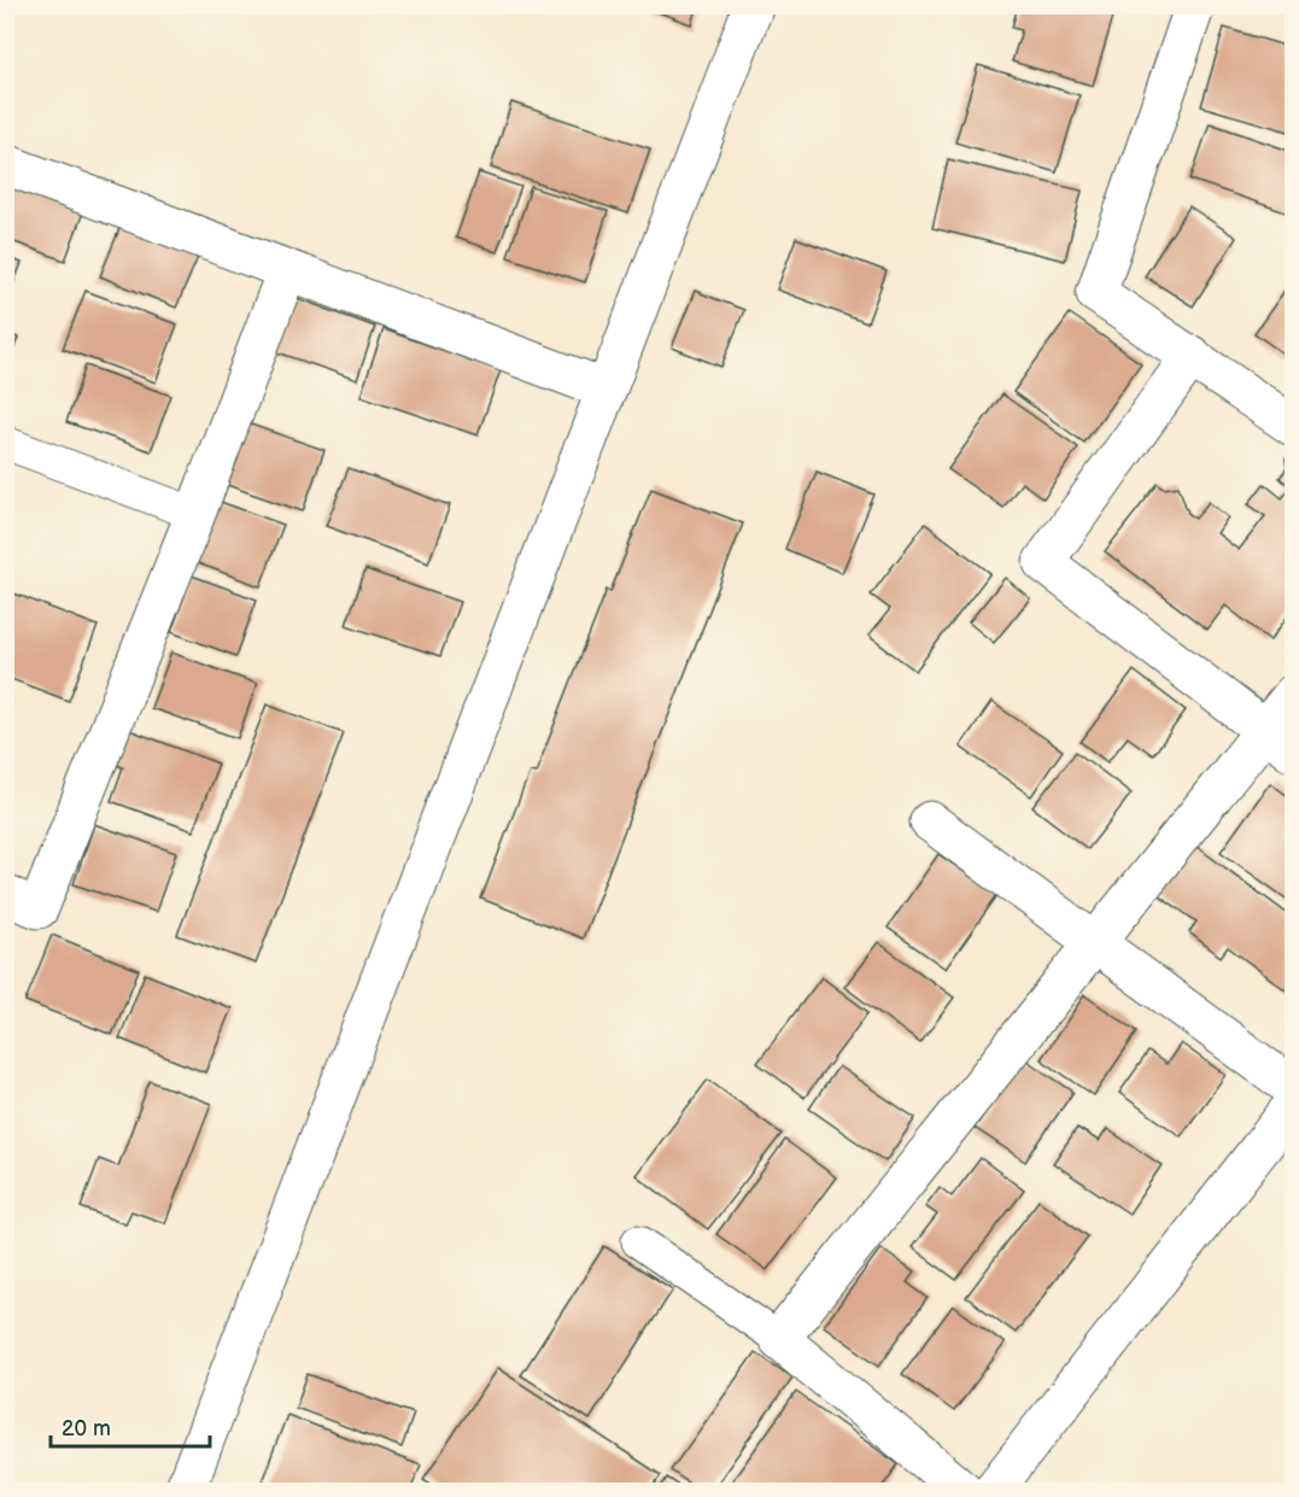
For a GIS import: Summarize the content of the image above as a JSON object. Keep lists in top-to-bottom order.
{
  "scale_bar": "20 m"
}
